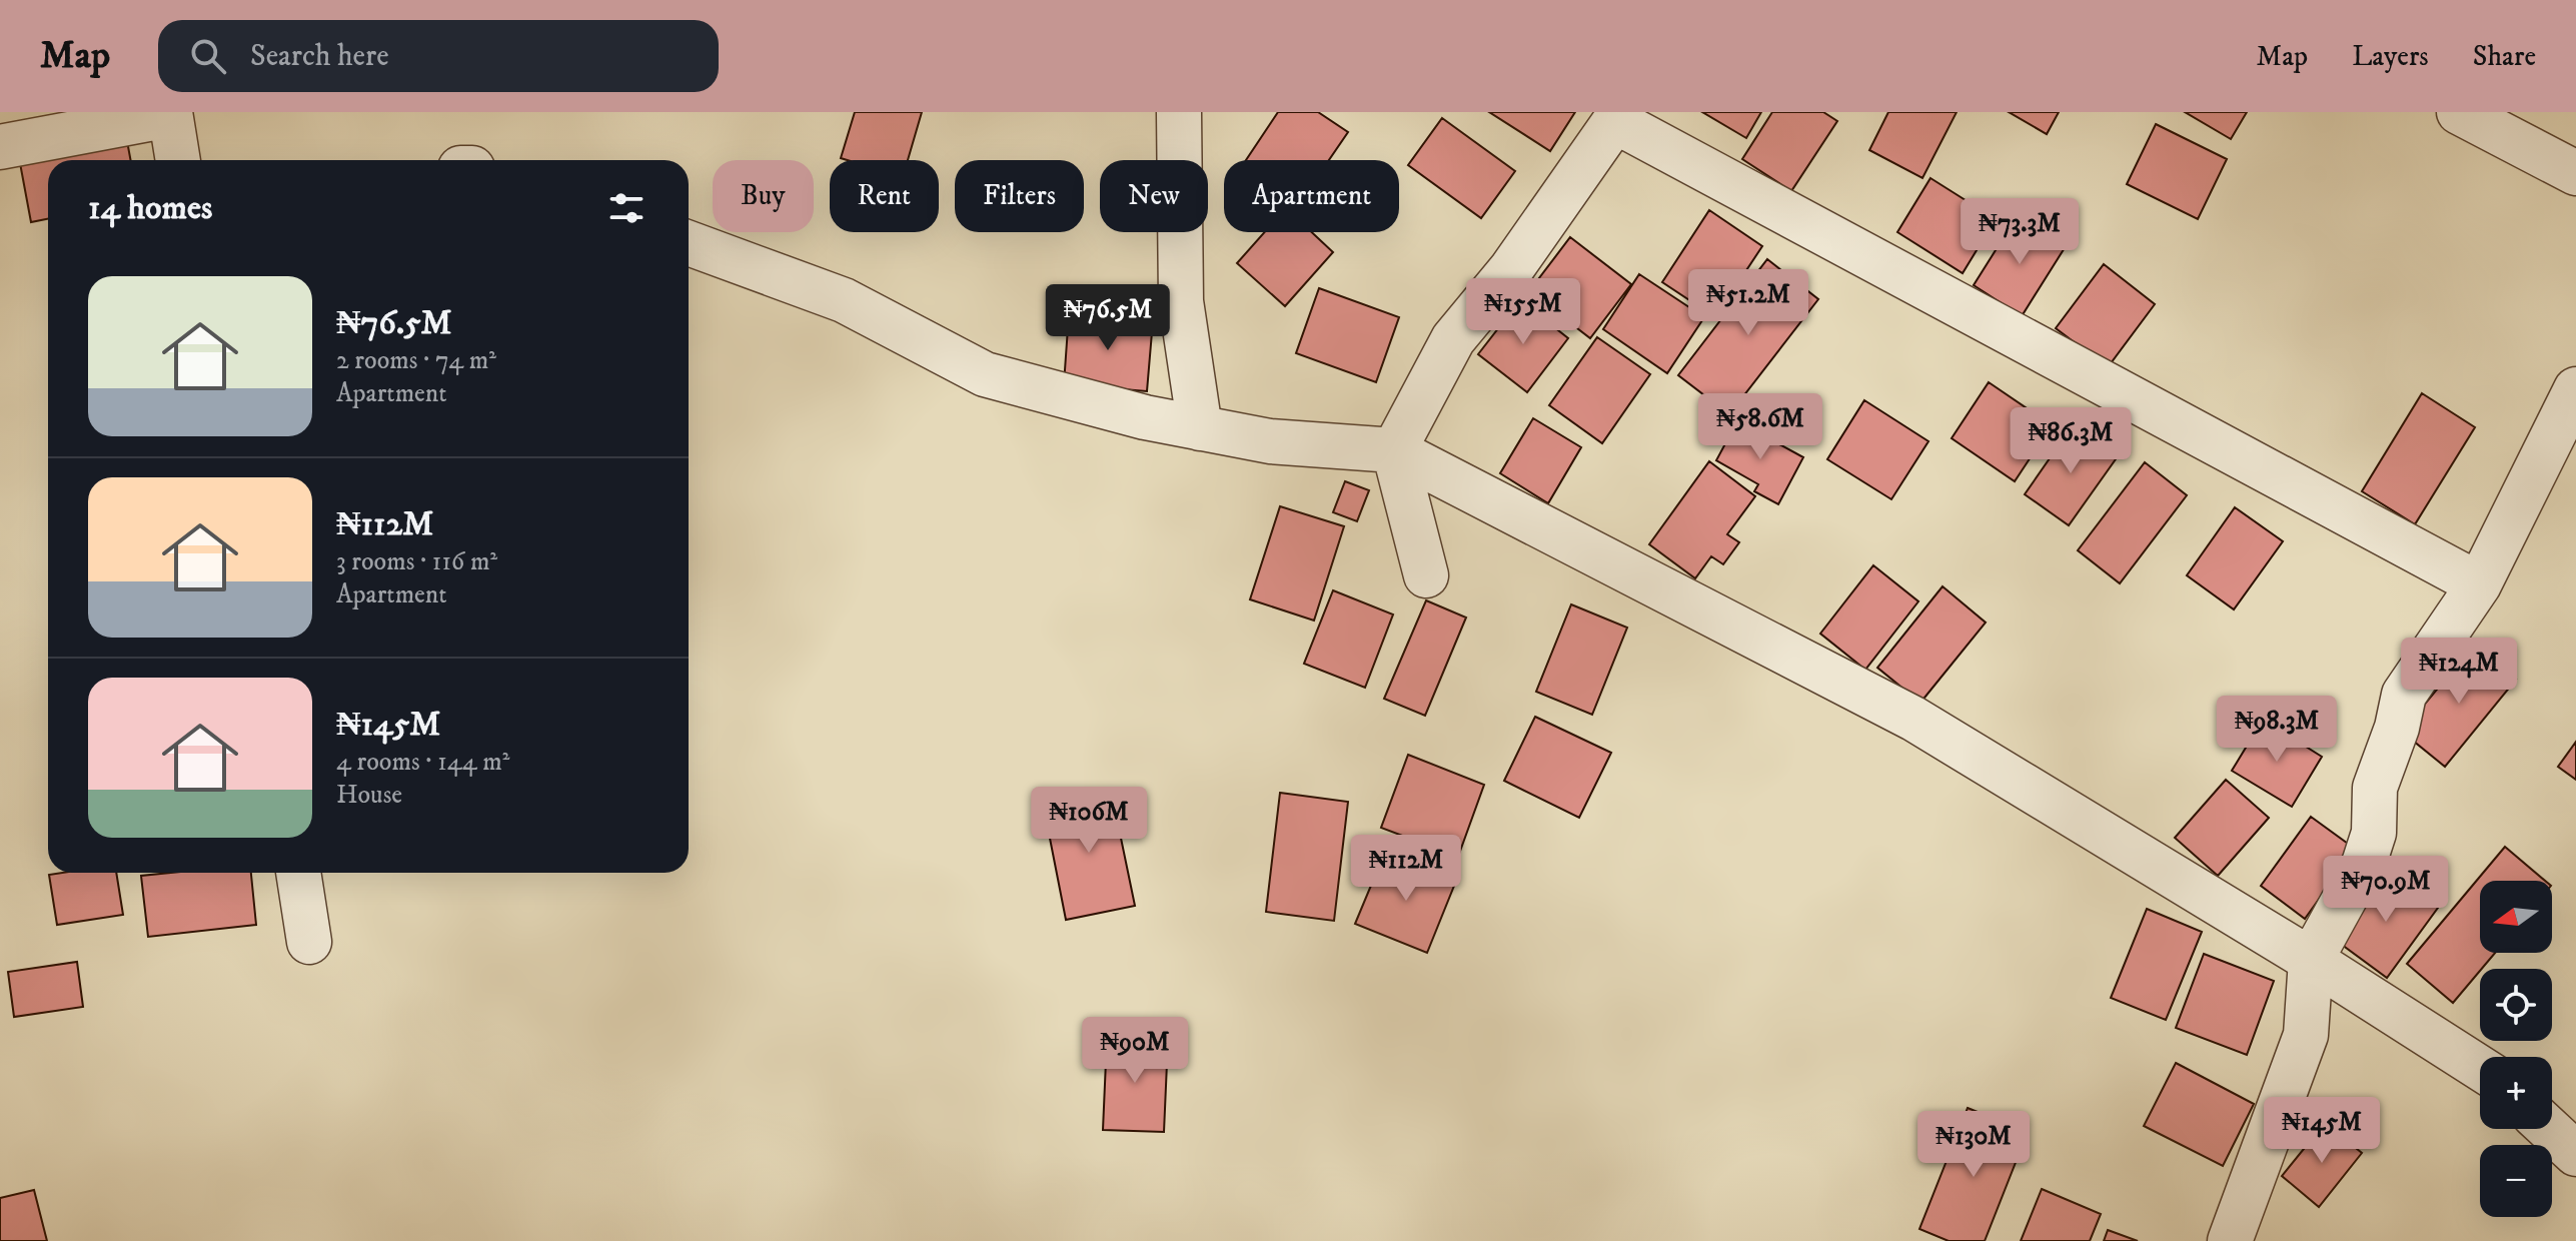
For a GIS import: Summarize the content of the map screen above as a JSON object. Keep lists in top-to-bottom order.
{
  "north": "left",
  "page": {
    "header": "Map",
    "search": "Search here",
    "nav": ["Map", "Layers", "Share"],
    "chip": [
      "Buy",
      "Rent",
      "Filters",
      "New",
      "Apartment"
    ],
    "heading": "14 homes",
    "price": [
      "₦73.3M",
      "₦51.2M",
      "₦155M",
      "₦76.5M",
      "₦58.6M",
      "₦86.3M",
      "₦124M",
      "₦98.3M",
      "₦106M",
      "₦112M",
      "₦70.9M",
      "₦90M",
      "₦145M",
      "₦130M"
    ],
    "list": [
      {
        "name": "₦76.5M",
        "note": "2 rooms · 74 m² · Apartment"
      },
      {
        "name": "₦112M",
        "note": "3 rooms · 116 m² · Apartment"
      },
      {
        "name": "₦145M",
        "note": "4 rooms · 144 m² · House"
      }
    ],
    "map_buttons": ["+", "−"]
  }
}
